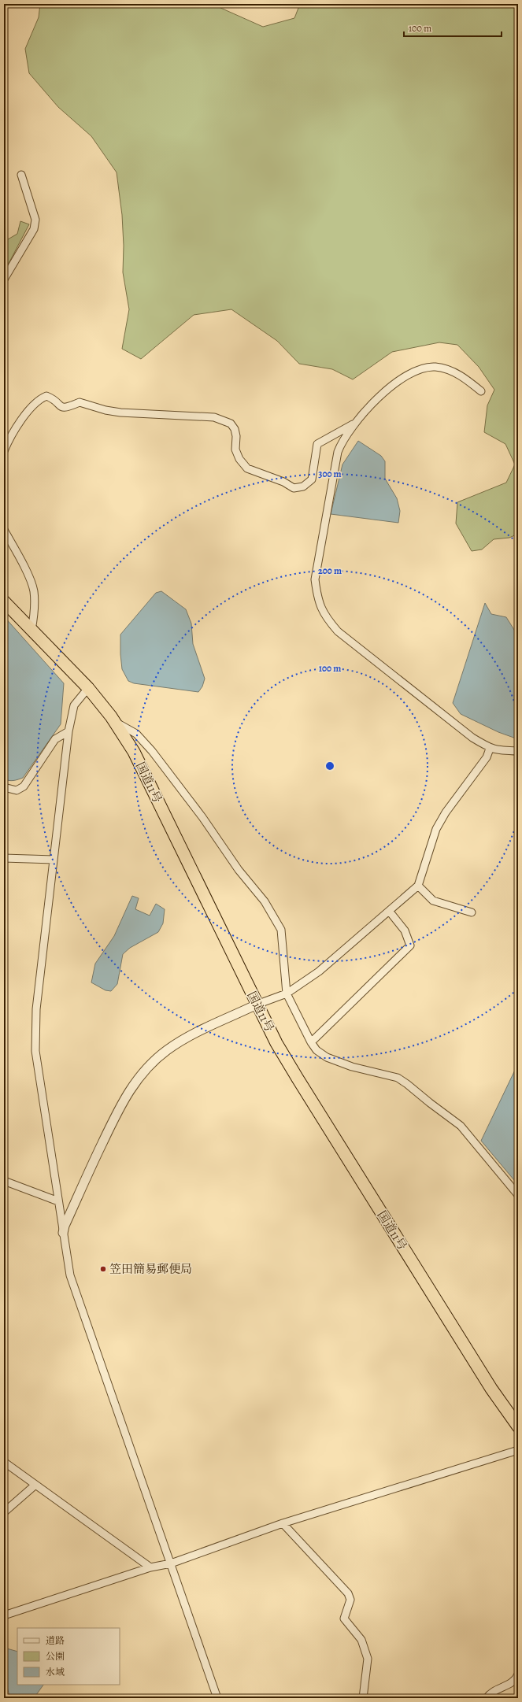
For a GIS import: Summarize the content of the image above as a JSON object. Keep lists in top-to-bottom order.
{
  "streets": {
    "highway": ["国道11号"]
  },
  "places": ["笠田簡易郵便局"],
  "legend": ["道路", "公園", "水域"],
  "scale_bar": "100 m",
  "rings": ["300 m", "200 m", "100 m"]
}
